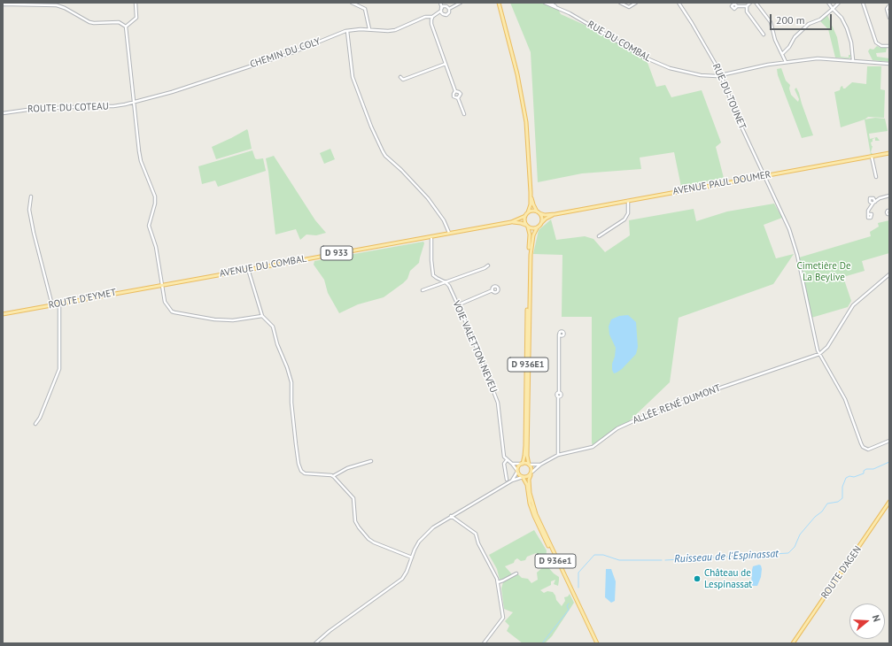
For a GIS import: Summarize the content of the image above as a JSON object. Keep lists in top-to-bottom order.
{
  "streets": {
    "main road": [
      "AVENUE PAUL DOUMER",
      "D 933",
      "AVENUE DU COMBAL",
      "ROUTE D'EYMET",
      "D 936E1",
      "D 936e1",
      "ROUTE D'AGEN"
    ],
    "street": [
      "RUE DU COMBAL",
      "CHEMIN DU COLY",
      "RUE DU TOUNET",
      "ROUTE DU COTEAU",
      "VOIE VALETTON NEVEU",
      "ALLÉE RENÉ DUMONT"
    ]
  },
  "crossings": [
    ["RUE DU COMBAL", "RUE DU TOUNET"],
    ["CHEMIN DU COLY", "ROUTE DU COTEAU"],
    ["RUE DU TOUNET", "AVENUE PAUL DOUMER"],
    ["RUE DU TOUNET", "ALLÉE RENÉ DUMONT"],
    ["D 933", "AVENUE DU COMBAL"],
    ["D 933", "D 936E1"],
    ["AVENUE DU COMBAL", "ROUTE D'EYMET"],
    ["D 936E1", "ALLÉE RENÉ DUMONT"],
    ["D 936E1", "D 936e1"],
    ["ALLÉE RENÉ DUMONT", "D 936e1"]
  ],
  "water": ["Ruisseau de l'Espinassat"],
  "parks": ["Cimetière De La Beylive"],
  "places": ["Château de Lespinassat"],
  "scale_bar": "200 m",
  "north": "right"
}
